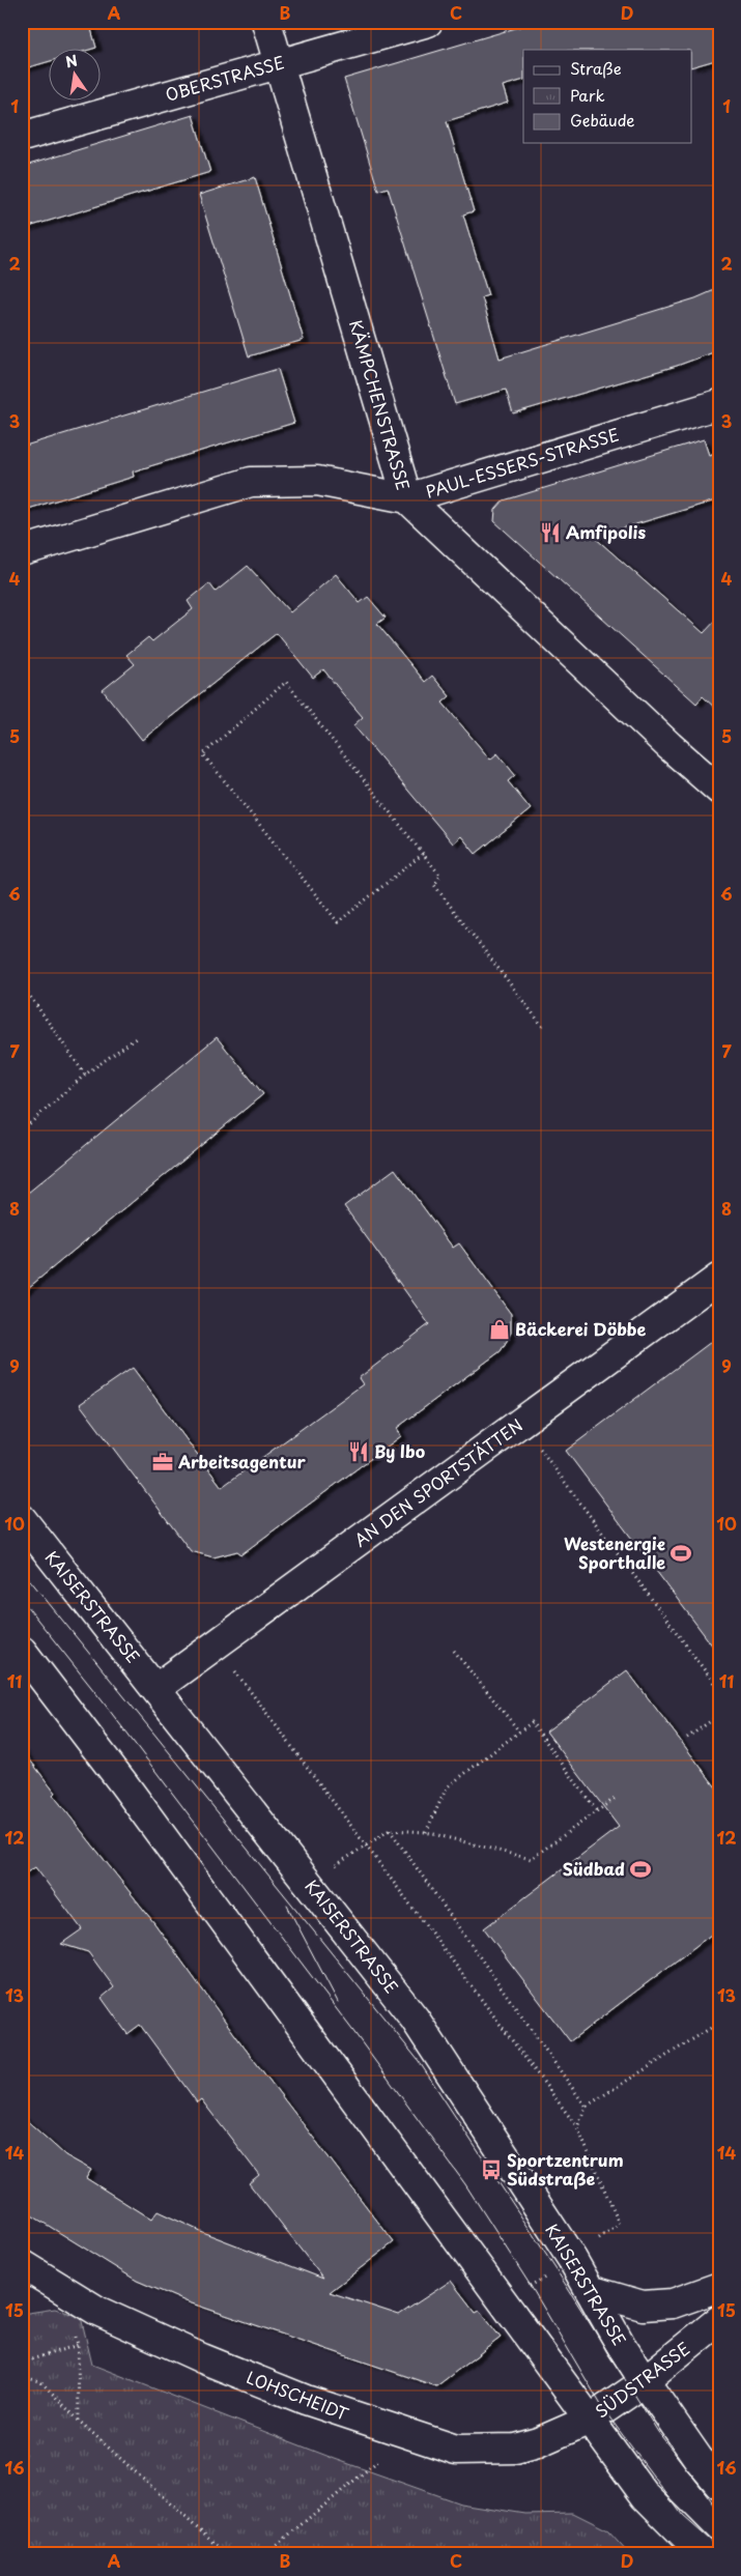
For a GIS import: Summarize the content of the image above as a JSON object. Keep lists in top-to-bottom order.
{
  "streets": {
    "street": [
      "OBERSTRASSE",
      "KÄMPCHENSTRASSE",
      "PAUL-ESSERS-STRASSE",
      "AN DEN SPORTSTÄTTEN",
      "KAISERSTRASSE",
      "SÜDSTRASSE",
      "LOHSCHEIDT"
    ]
  },
  "crossings": [
    ["OBERSTRASSE", "KÄMPCHENSTRASSE"],
    ["KÄMPCHENSTRASSE", "PAUL-ESSERS-STRASSE"],
    ["AN DEN SPORTSTÄTTEN", "KAISERSTRASSE"],
    ["KAISERSTRASSE", "SÜDSTRASSE"],
    ["SÜDSTRASSE", "LOHSCHEIDT"]
  ],
  "places": {
    "restaurant": ["Amfipolis", "By Ibo"],
    "shop": ["Bäckerei Döbbe"],
    "office": ["Arbeitsagentur"],
    "sports": ["Westenergie Sporthalle", "Südbad"],
    "bus stop": ["Sportzentrum Südstraße"]
  },
  "legend": ["Straße", "Park", "Gebäude"],
  "north": "top",
  "grid": {
    "columns": [
      "A",
      "B",
      "C",
      "D"
    ],
    "rows": [
      "1",
      "2",
      "3",
      "4",
      "5",
      "6",
      "7",
      "8",
      "9",
      "10",
      "11",
      "12",
      "13",
      "14",
      "15",
      "16"
    ]
  }
}
